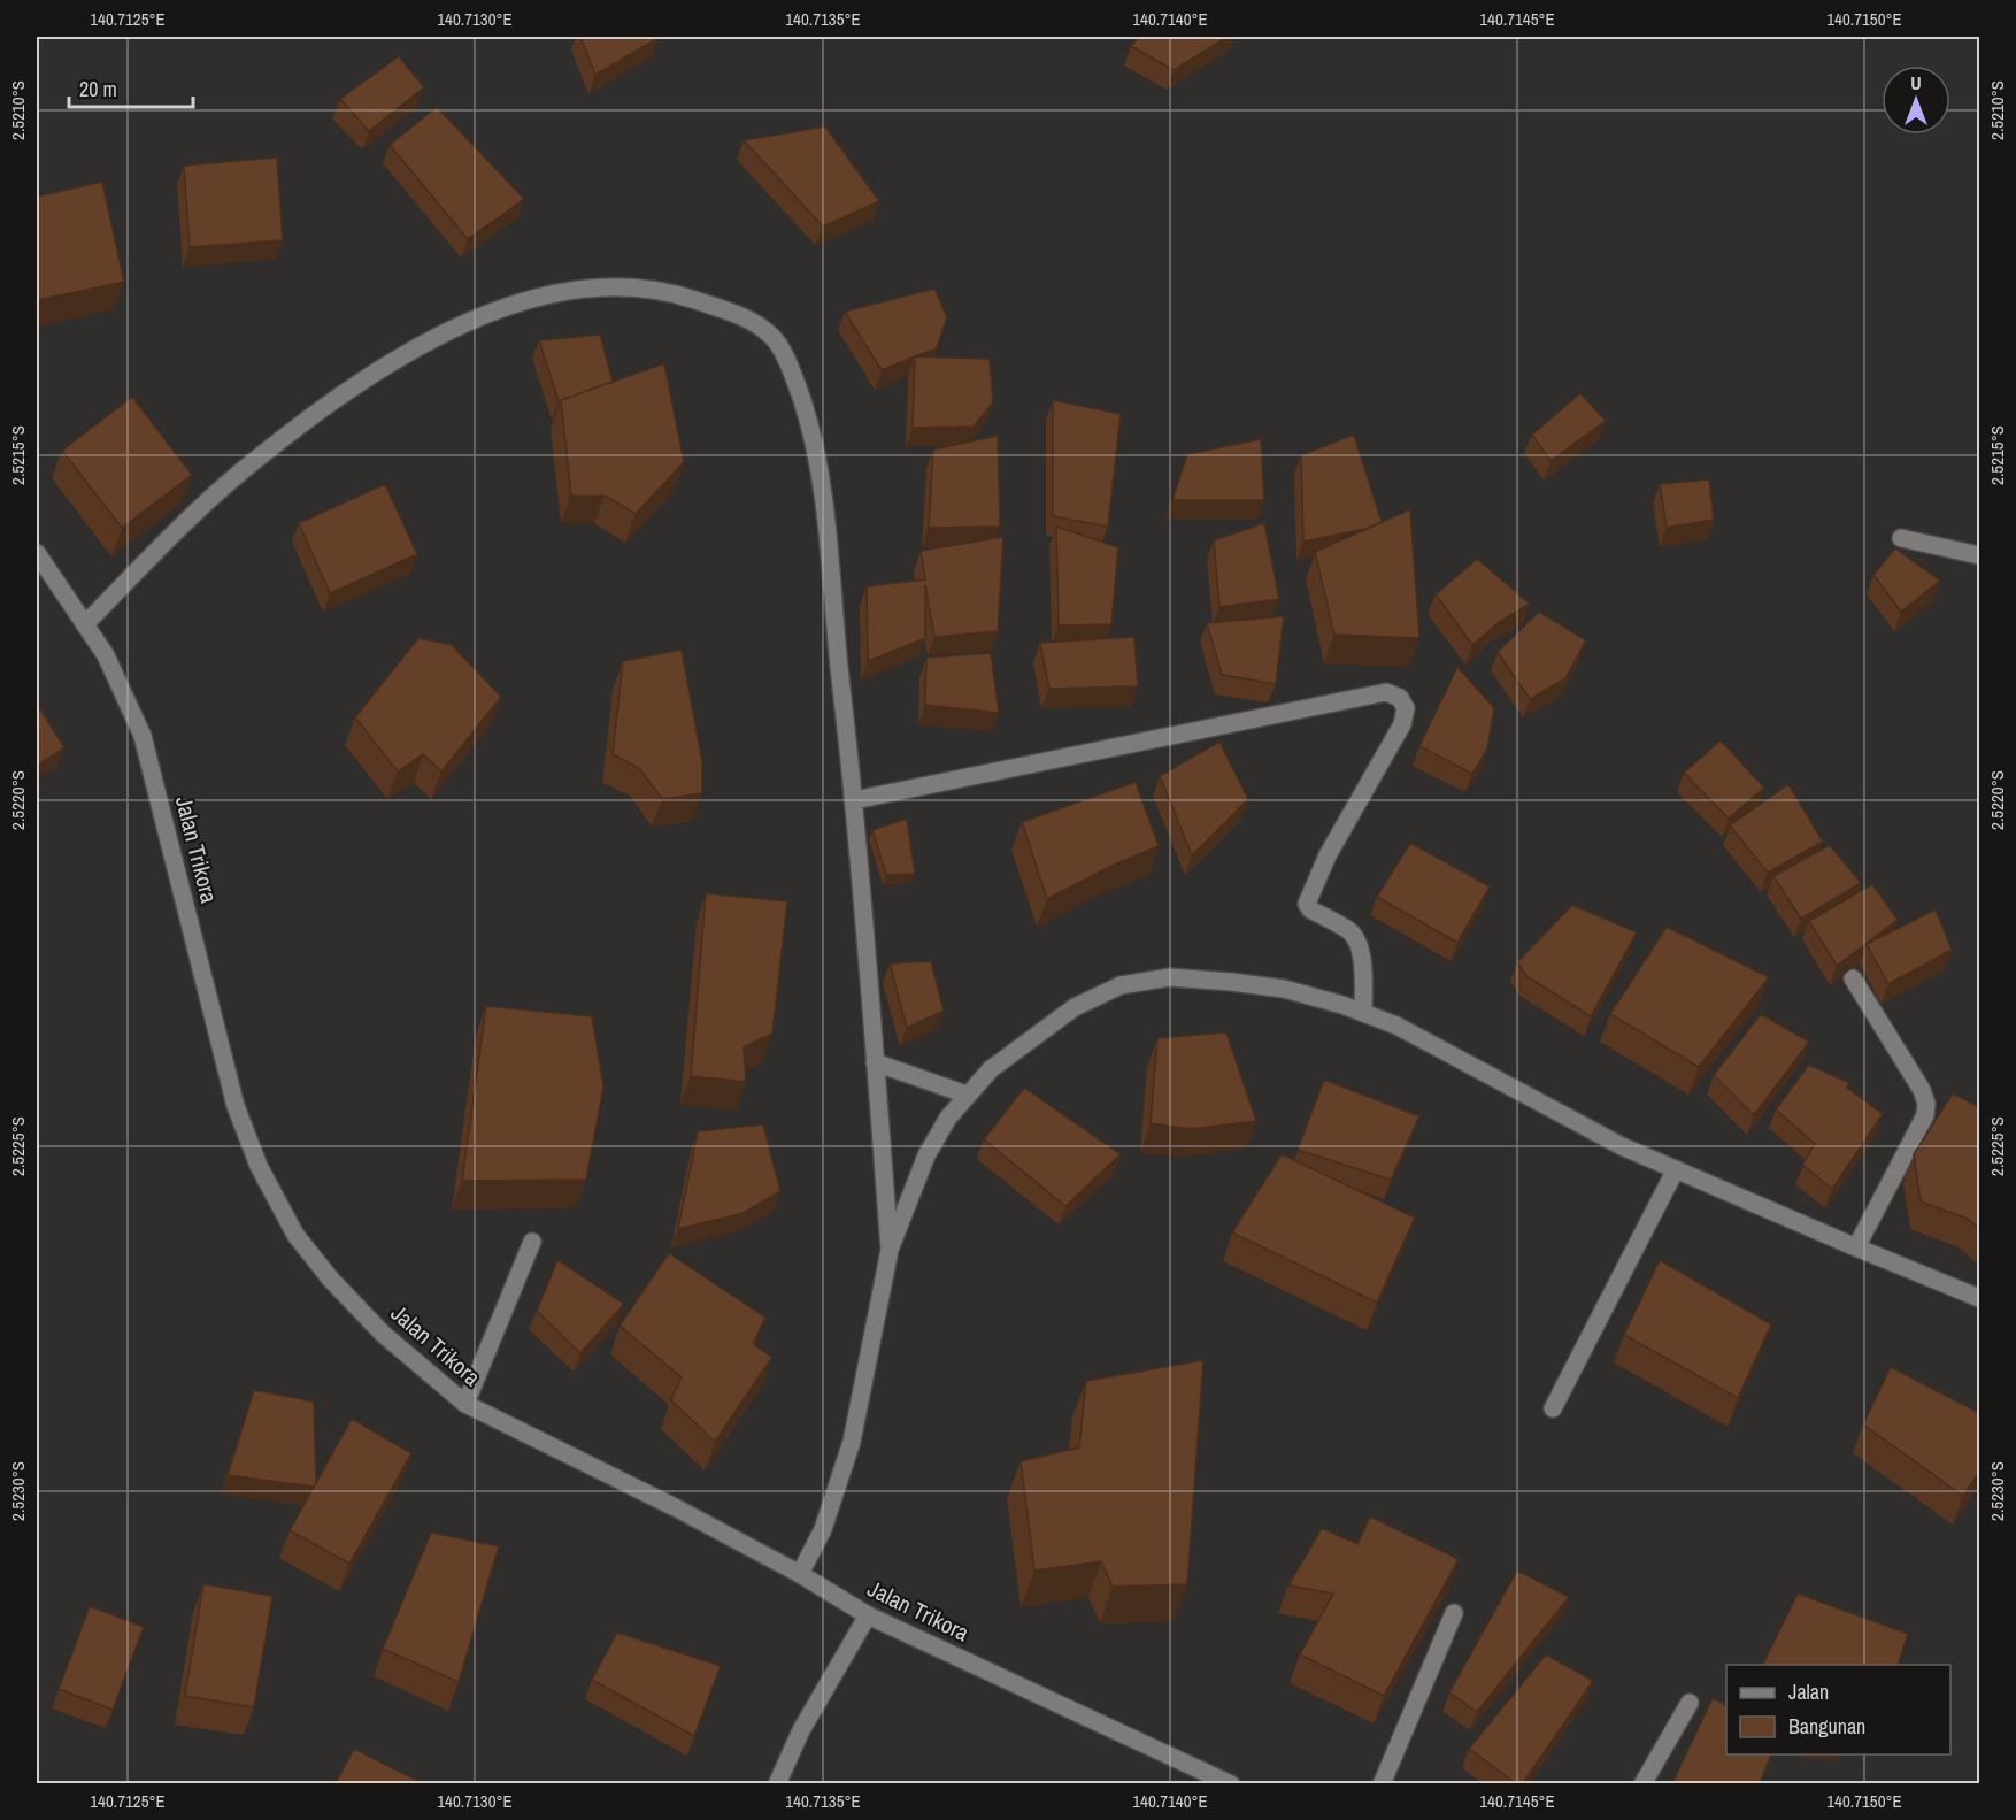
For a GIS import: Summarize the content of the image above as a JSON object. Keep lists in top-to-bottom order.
{
  "streets": {
    "street": ["Jalan Trikora"]
  },
  "legend": ["Jalan", "Bangunan"],
  "scale_bar": "20 m",
  "north": "top",
  "coordinates": [
    "140.7125°E",
    "140.7130°E",
    "140.7135°E",
    "140.7140°E",
    "140.7145°E",
    "140.7150°E",
    "2.5210°S",
    "2.5215°S",
    "2.5220°S",
    "2.5225°S",
    "2.5230°S"
  ]
}
